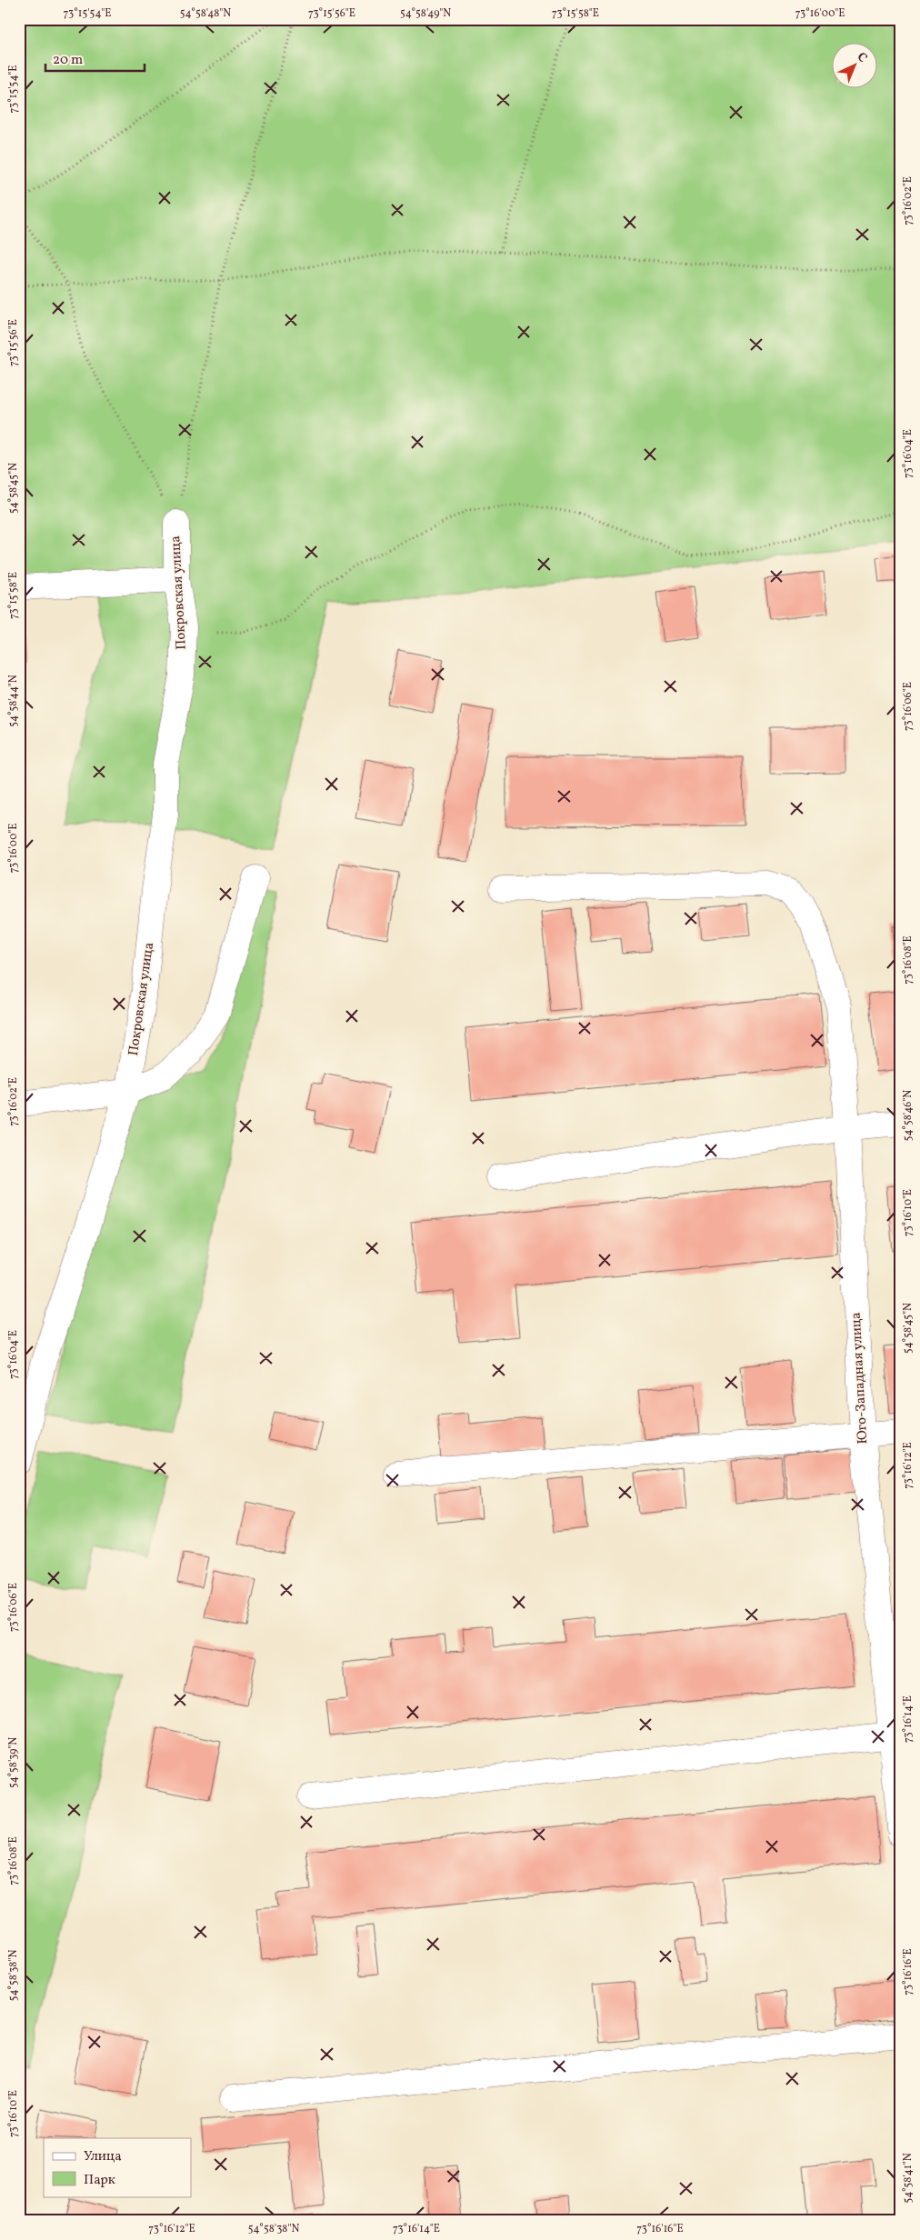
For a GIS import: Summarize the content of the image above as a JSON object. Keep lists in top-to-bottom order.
{
  "streets": {
    "street": ["Покровская улица", "Юго-Западная улица"]
  },
  "legend": ["Улица", "Парк"],
  "scale_bar": "20 m",
  "north": "top right",
  "coordinates": [
    "73°15'54\"E",
    "54°58'48\"N",
    "73°15'56\"E",
    "54°58'49\"N",
    "73°15'58\"E",
    "73°16'00\"E",
    "73°16'02\"E",
    "73°16'04\"E",
    "54°58'45\"N",
    "54°58'44\"N",
    "73°16'06\"E",
    "73°16'08\"E",
    "54°58'46\"N",
    "73°16'10\"E",
    "73°16'12\"E",
    "73°16'14\"E",
    "54°58'39\"N",
    "73°16'16\"E",
    "54°58'38\"N",
    "54°58'41\"N"
  ]
}
